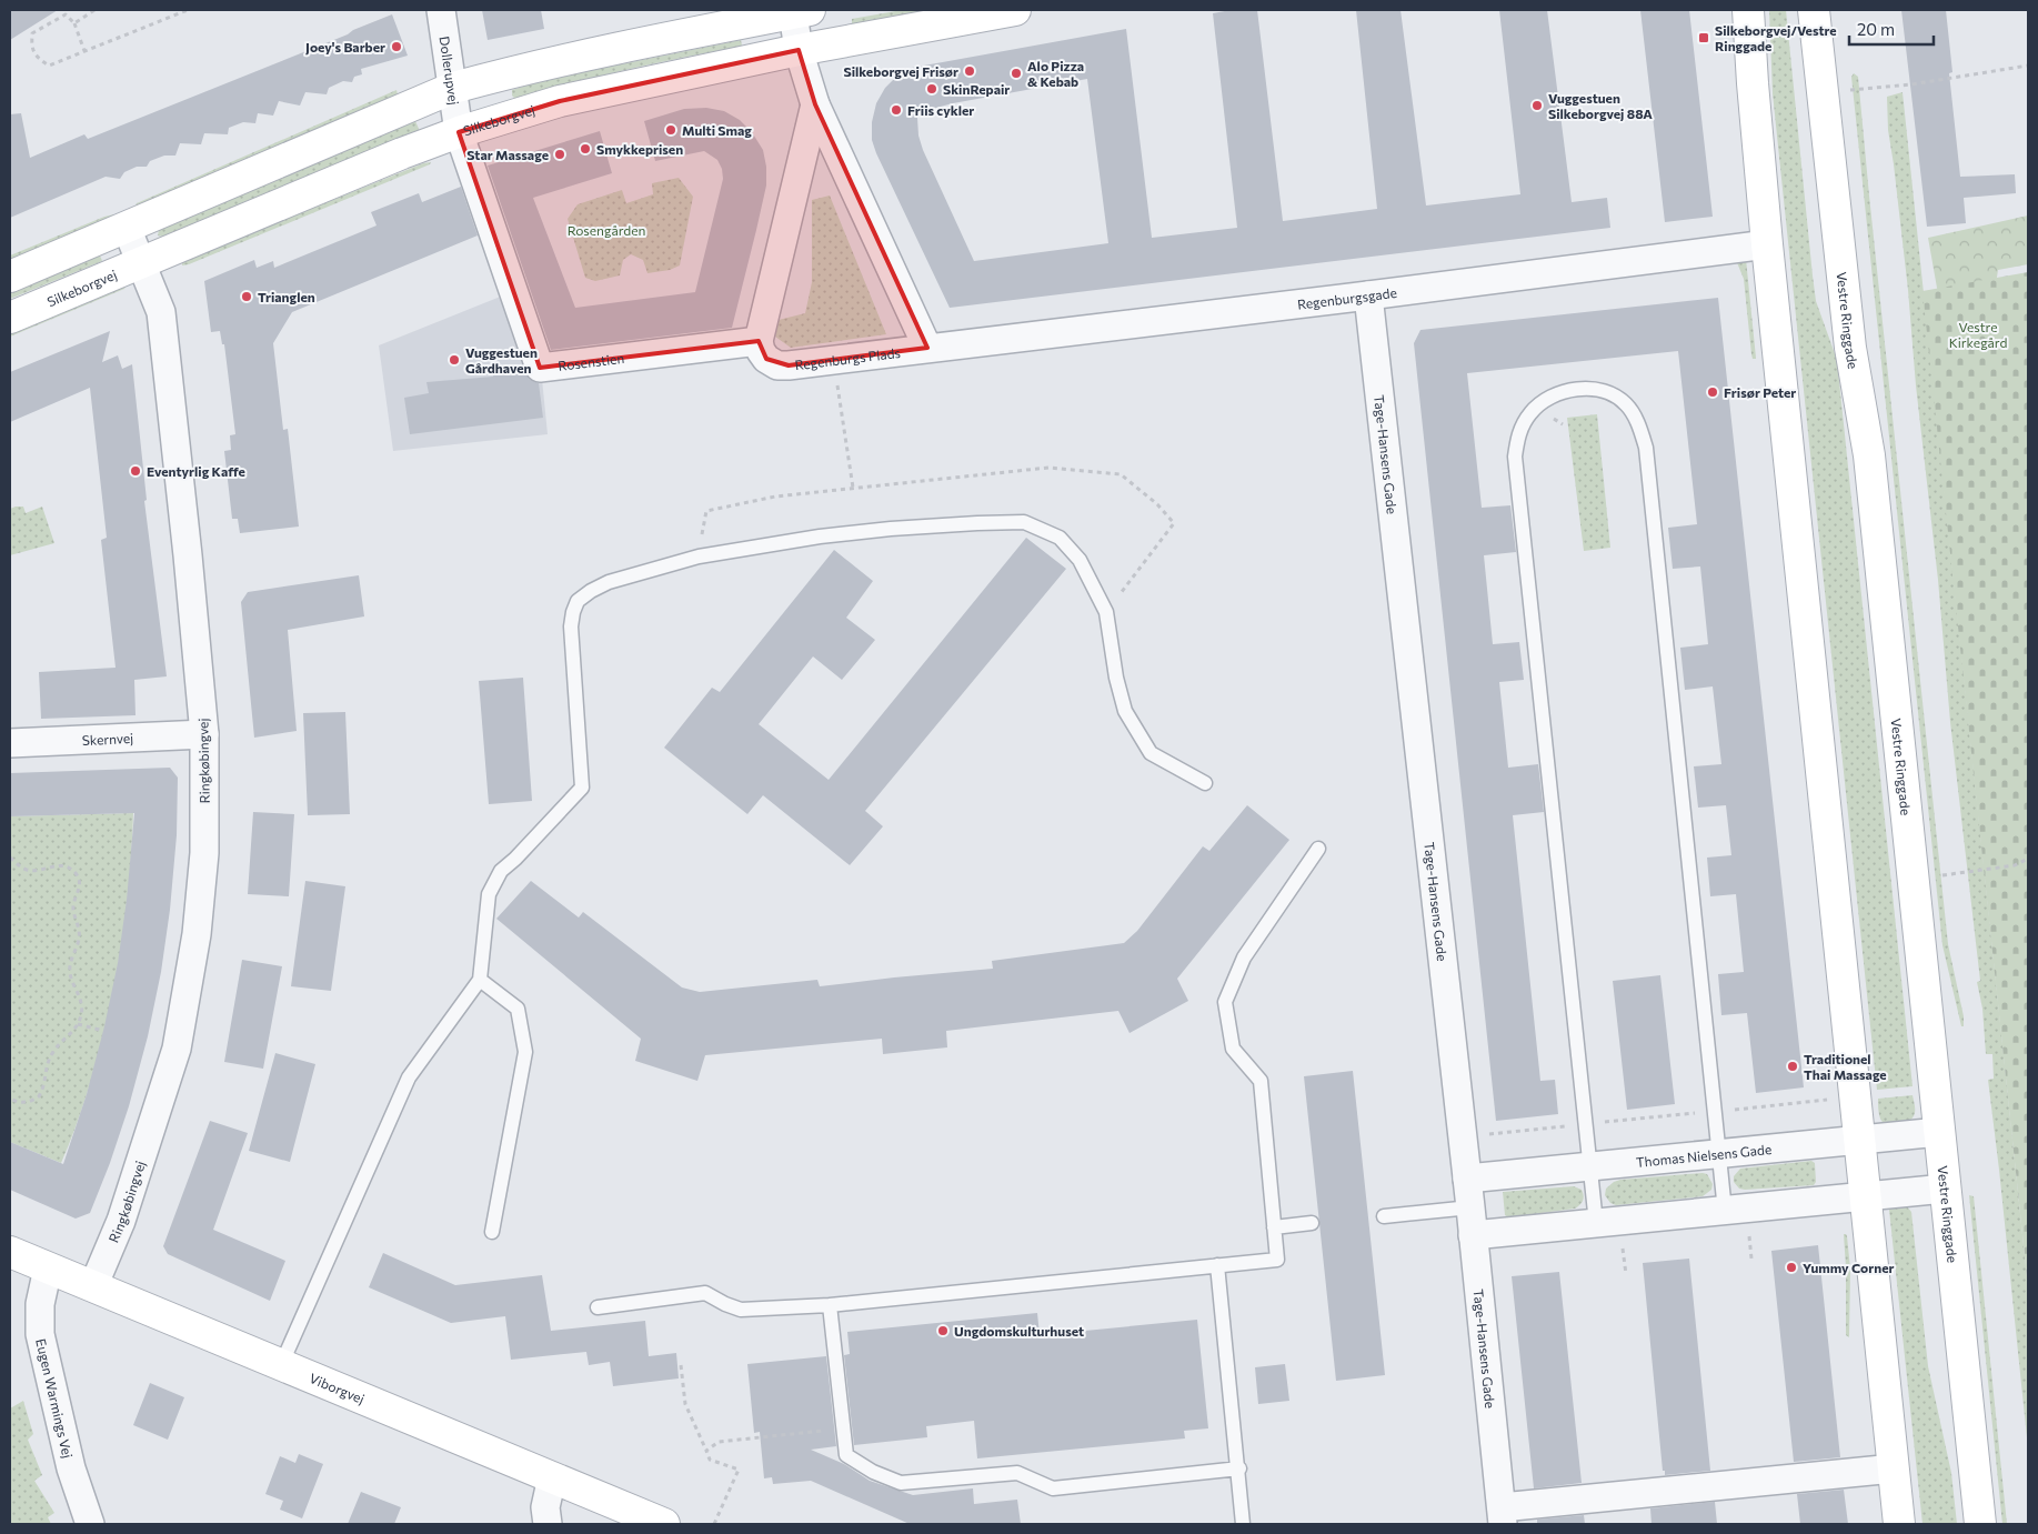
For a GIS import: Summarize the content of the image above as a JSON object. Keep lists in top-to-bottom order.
{
  "streets": {
    "main road": ["Silkeborgvej", "Vestre Ringgade", "Viborgvej"],
    "street": [
      "Dollerupvej",
      "Regenburgsgade",
      "Regenburgs Plads",
      "Rosenstien",
      "Tage-Hansens Gade",
      "Skernvej",
      "Ringkøbingvej",
      "Thomas Nielsens Gade",
      "Eugen Warmings Vej"
    ]
  },
  "crossings": [
    ["Dollerupvej", "Silkeborgvej"],
    ["Dollerupvej", "Rosenstien"],
    ["Silkeborgvej", "Rosenstien"],
    ["Silkeborgvej", "Ringkøbingvej"],
    ["Regenburgsgade", "Regenburgs Plads"],
    ["Regenburgsgade", "Tage-Hansens Gade"],
    ["Vestre Ringgade", "Thomas Nielsens Gade"],
    ["Regenburgs Plads", "Rosenstien"],
    ["Tage-Hansens Gade", "Thomas Nielsens Gade"],
    ["Skernvej", "Ringkøbingvej"],
    ["Ringkøbingvej", "Viborgvej"],
    ["Viborgvej", "Eugen Warmings Vej"]
  ],
  "parks": ["Rosengården", "Vestre Kirkegård"],
  "places": {
    "transit": ["Silkeborgvej/Vestre Ringgade"],
    "other": [
      "Joey's Barber",
      "Silkeborgvej Frisør",
      "Alo Pizza & Kebab",
      "SkinRepair",
      "Vuggestuen Silkeborgvej 88A",
      "Friis cykler",
      "Multi Smag",
      "Smykkeprisen",
      "Star Massage",
      "Trianglen",
      "Vuggestuen Gårdhaven",
      "Frisør Peter",
      "Eventyrlig Kaffe",
      "Traditionel Thai Massage",
      "Yummy Corner",
      "Ungdomskulturhuset"
    ]
  },
  "scale_bar": "20 m"
}
